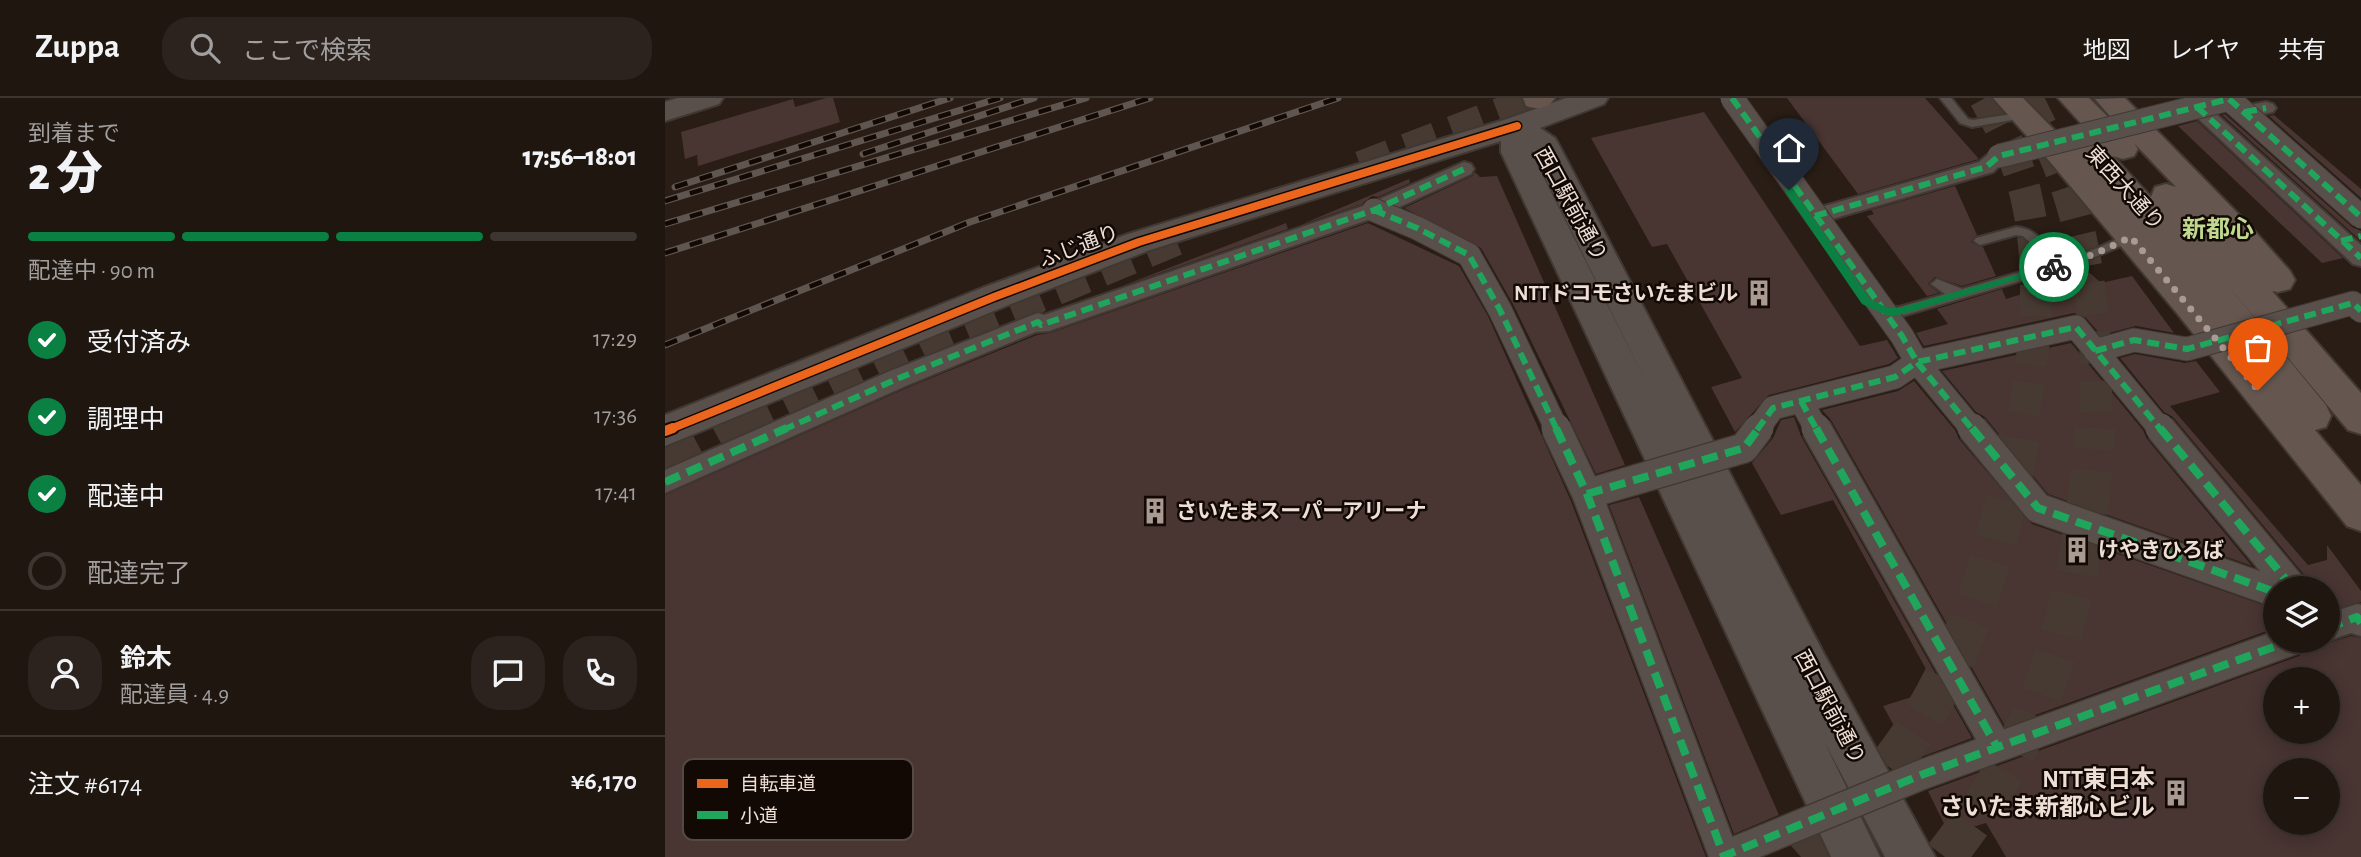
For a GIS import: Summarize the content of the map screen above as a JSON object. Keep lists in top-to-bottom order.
{
  "streets": {
    "main road": ["東西大通り", "西口駅前通り", "ふじ通り"]
  },
  "crossings": [
    ["西口駅前通り", "ふじ通り"]
  ],
  "districts": ["新都心"],
  "places": {
    "building": [
      "NTTドコモさいたまビル",
      "さいたまスーパーアリーナ",
      "けやきひろば",
      "NTT東日本 さいたま新都心ビル"
    ]
  },
  "legend": ["自転車道", "小道"],
  "page": {
    "header": "Zuppa",
    "search": "ここで検索",
    "nav": ["地図", "レイヤ", "共有"],
    "heading": ["2 分", "到着まで", "17:56–18:01"],
    "panel": [
      "鈴木",
      "配達員 · 4.9",
      "注文 #6174",
      "¥6,170"
    ],
    "bar": "配達中 · 90 m",
    "list": [
      ["受付済み", "17:29"],
      ["調理中", "17:36"],
      ["配達中", "17:41"],
      "配達完了"
    ],
    "map_buttons": ["+", "−"]
  }
}
